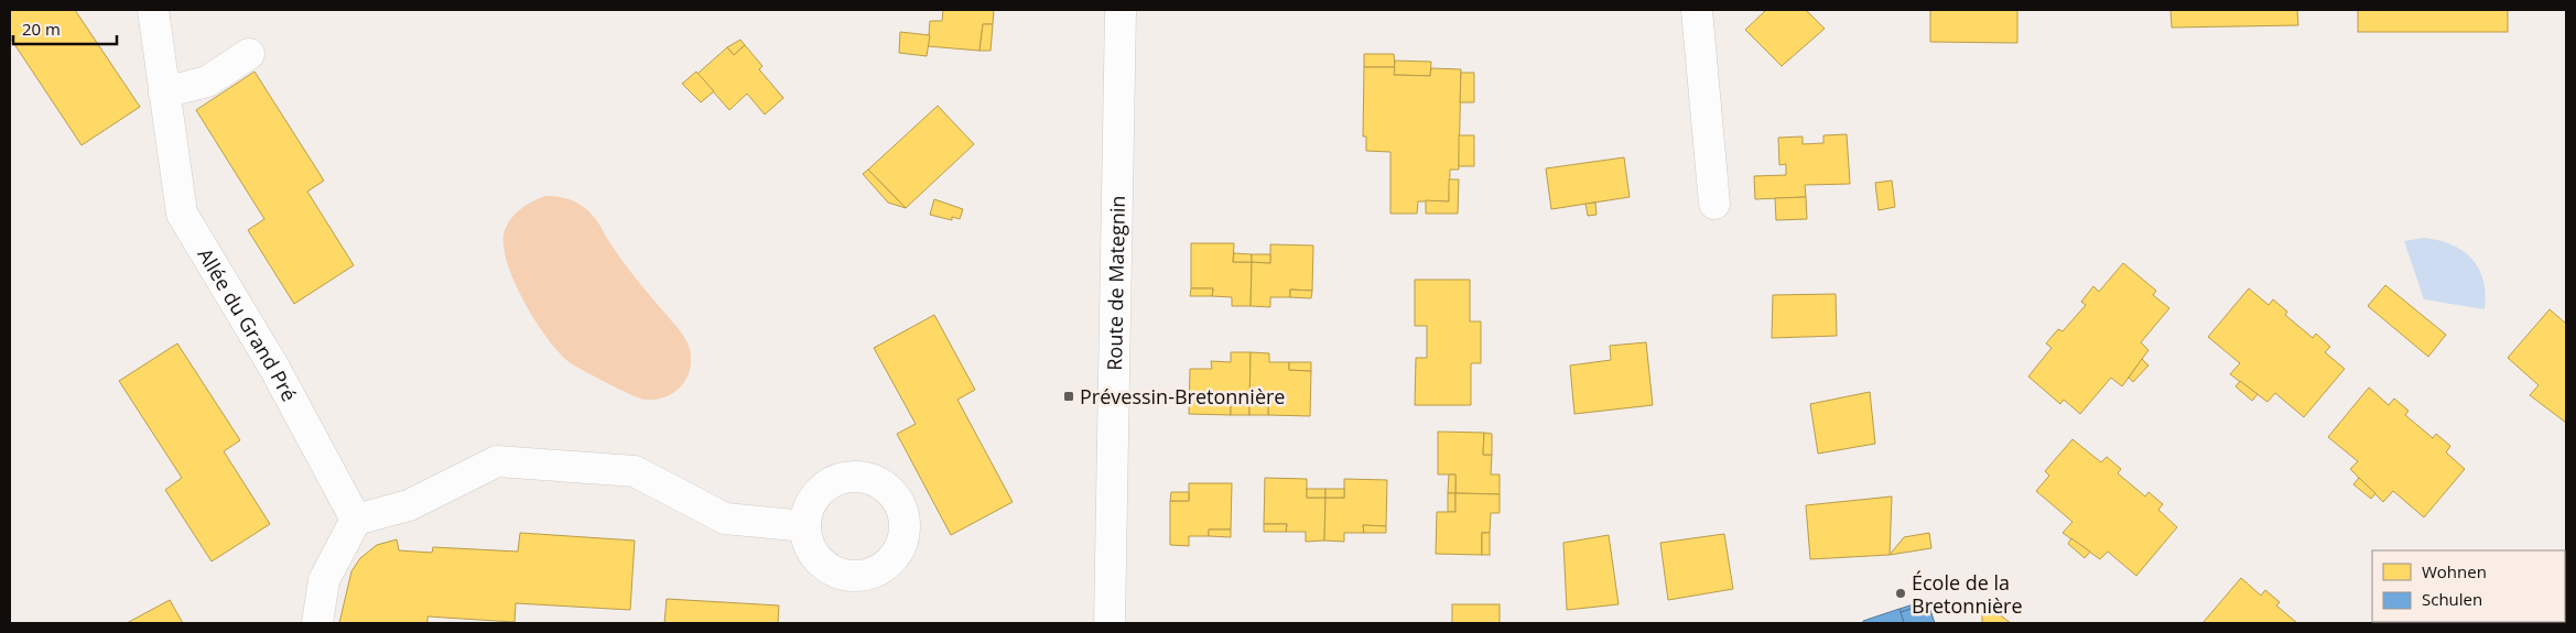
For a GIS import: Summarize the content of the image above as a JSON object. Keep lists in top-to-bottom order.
{
  "streets": {
    "street": ["Route de Mategnin", "Allée du Grand Pré"]
  },
  "places": {
    "transit": ["Prévessin-Bretonnière"],
    "other": ["École de la Bretonnière"]
  },
  "legend": ["Wohnen", "Schulen"],
  "scale_bar": "20 m"
}
